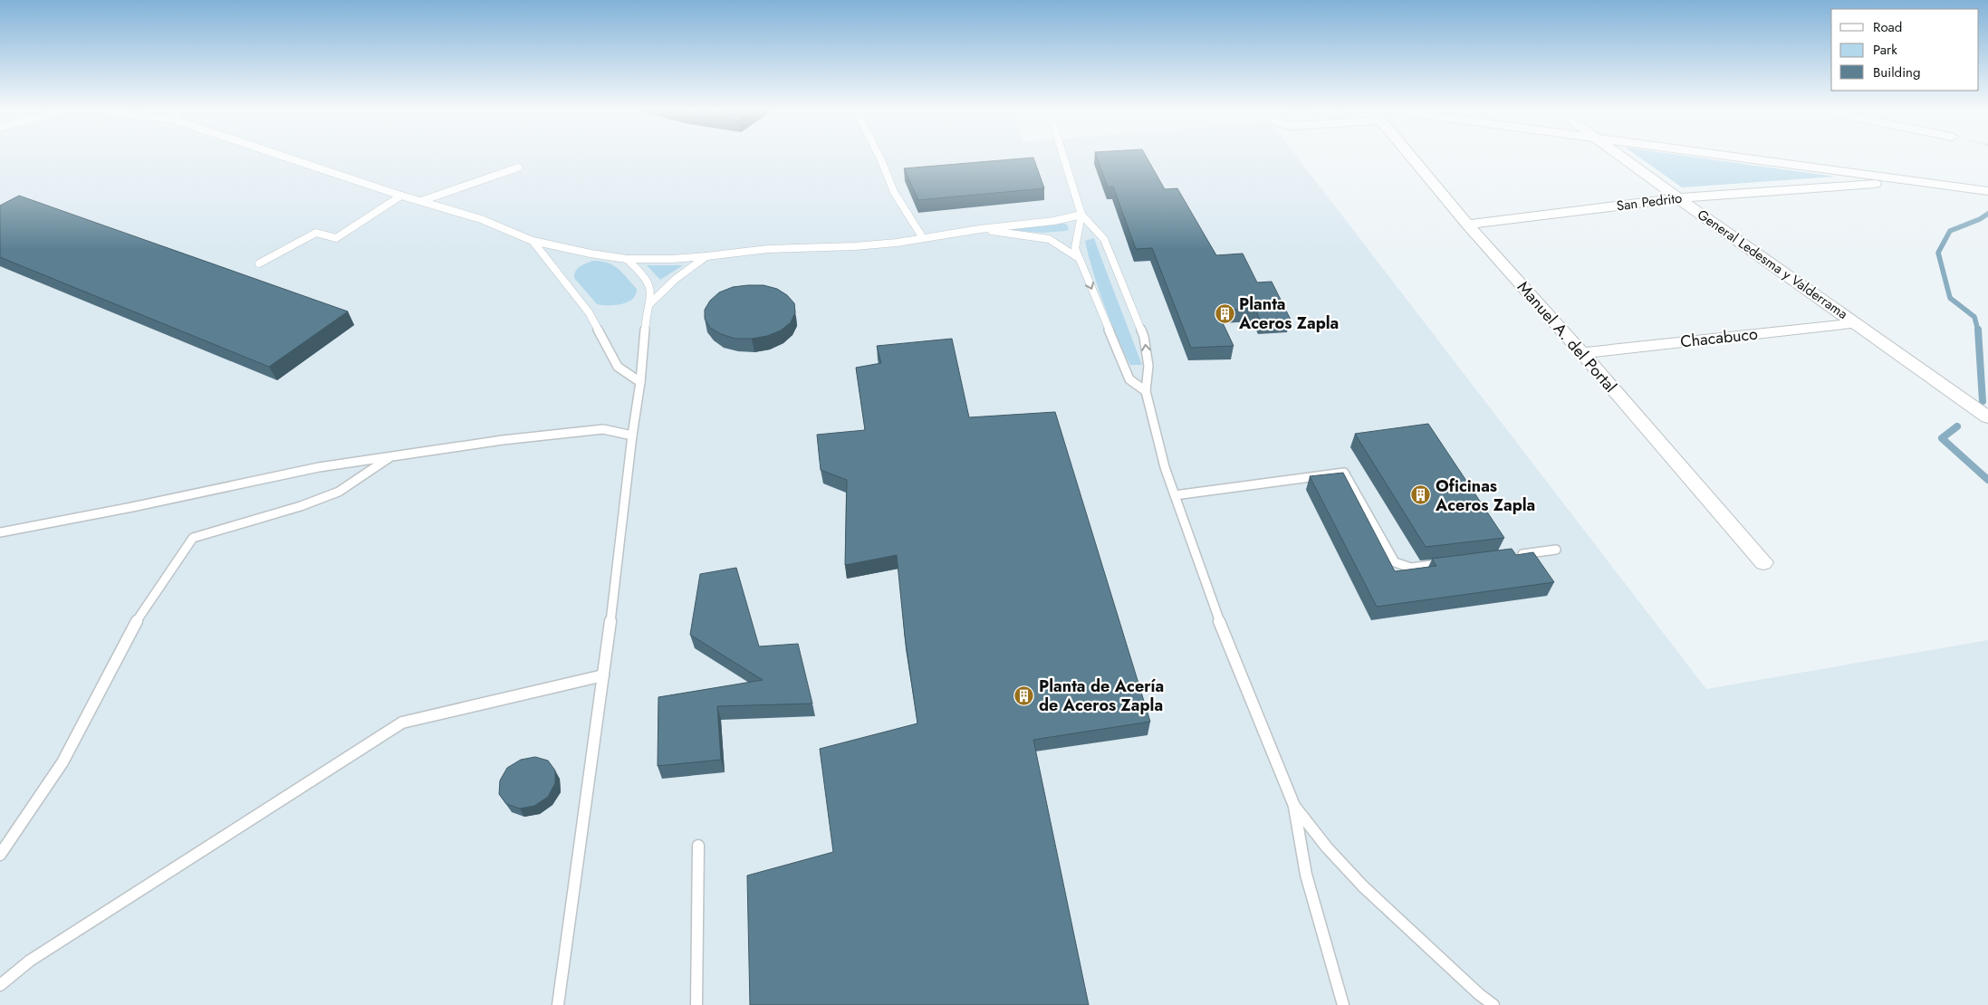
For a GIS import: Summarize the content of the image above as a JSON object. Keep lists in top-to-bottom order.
{
  "streets": {
    "street": [
      "San Pedrito",
      "General Ledesma y Valderrama",
      "Manuel A. del Portal",
      "Chacabuco"
    ]
  },
  "crossings": [
    ["San Pedrito", "General Ledesma y Valderrama"],
    ["San Pedrito", "Manuel A. del Portal"],
    ["General Ledesma y Valderrama", "Chacabuco"],
    ["Manuel A. del Portal", "Chacabuco"]
  ],
  "places": {
    "building": ["Planta Aceros Zapla", "Oficinas Aceros Zapla", "Planta de Acería de Aceros Zapla"]
  },
  "legend": ["Road", "Park", "Building"]
}
